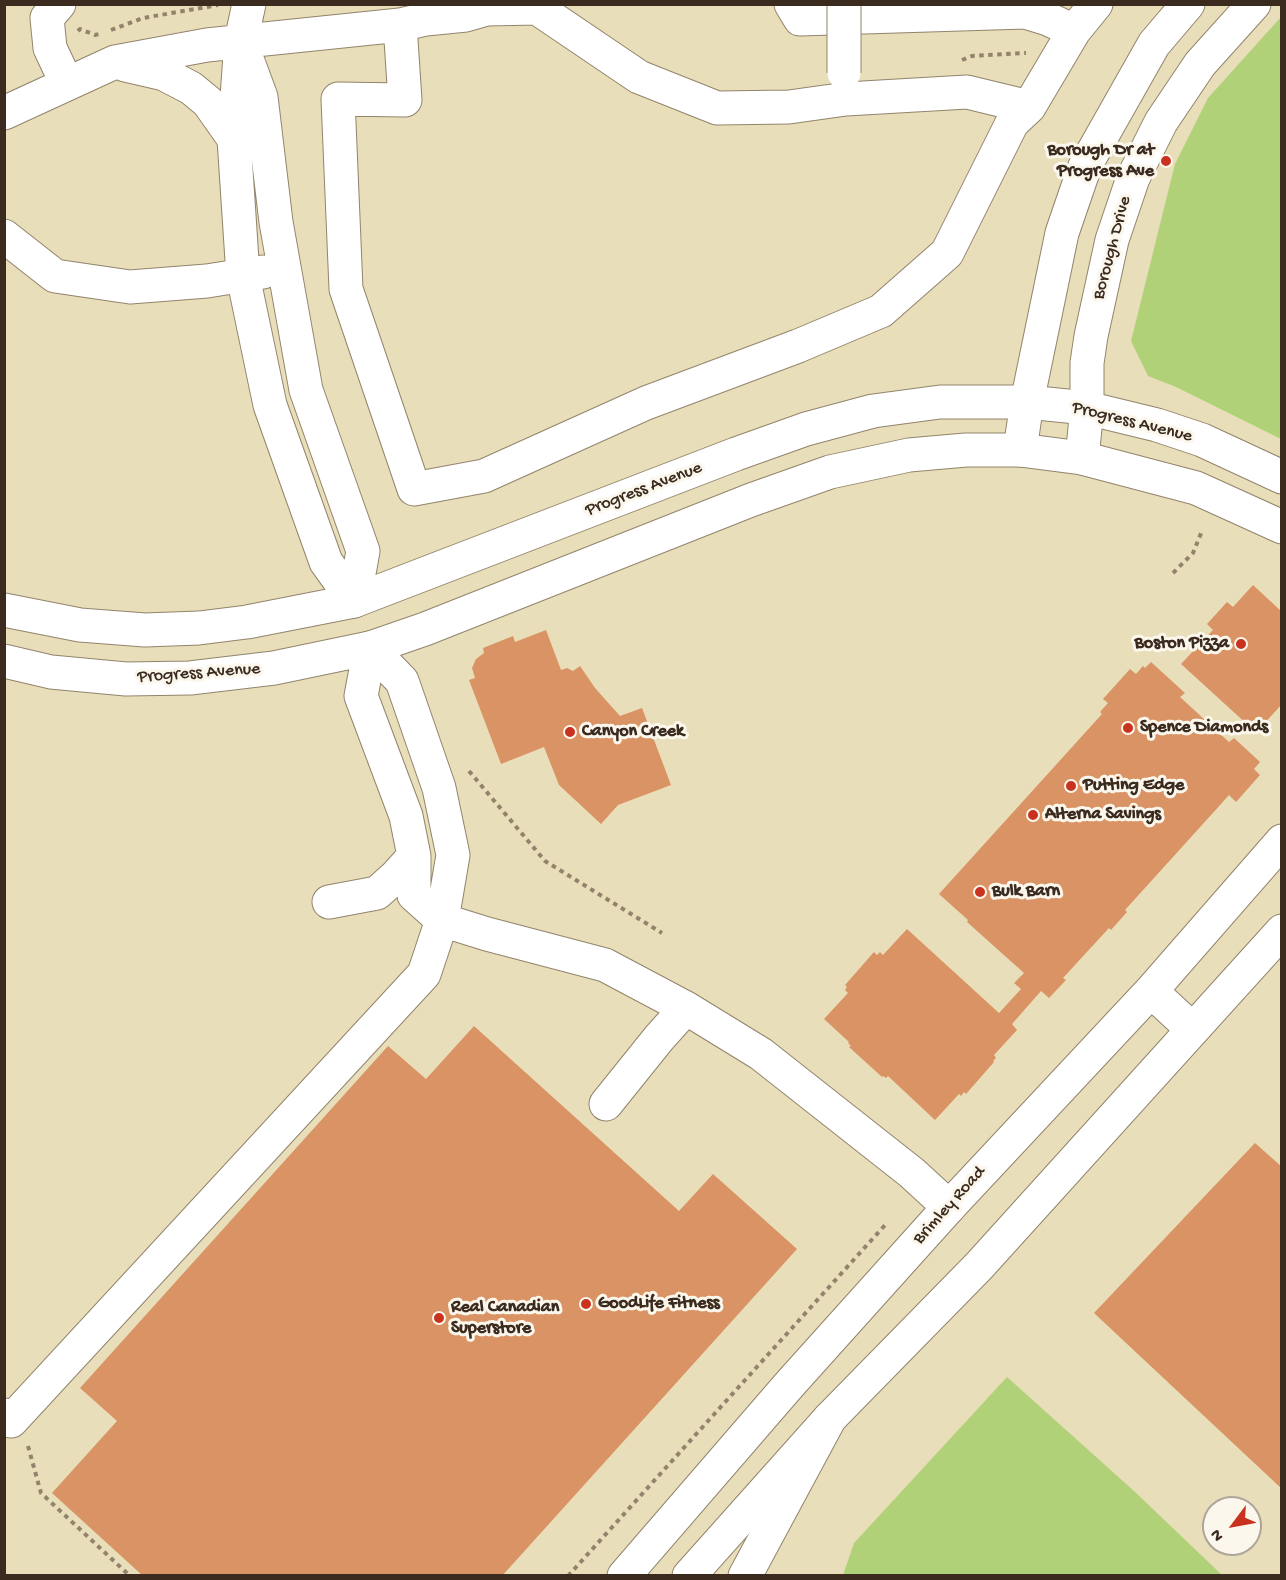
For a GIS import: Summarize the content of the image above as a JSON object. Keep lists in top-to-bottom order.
{
  "streets": {
    "main road": ["Borough Drive", "Progress Avenue", "Brimley Road"]
  },
  "crossings": [
    ["Borough Drive", "Progress Avenue"]
  ],
  "places": [
    "Borough Dr at Progress Ave",
    "Boston Pizza",
    "Spence Diamonds",
    "Canyon Creek",
    "Putting Edge",
    "Alterna Savings",
    "Bulk Barn",
    "GoodLife Fitness",
    "Real Canadian Superstore"
  ],
  "north": "bottom left"
}
